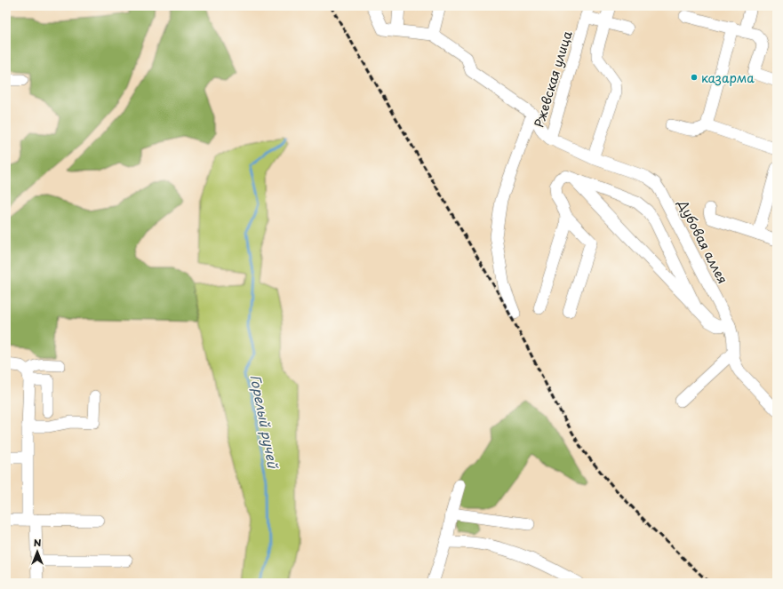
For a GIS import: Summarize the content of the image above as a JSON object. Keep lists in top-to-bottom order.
{
  "streets": {
    "street": ["Ржевская улица", "Дубовая аллея"]
  },
  "crossings": [
    ["Ржевская улица", "Дубовая аллея"]
  ],
  "water": ["Горелый ручей"],
  "places": ["казарма"],
  "north": "top"
}
